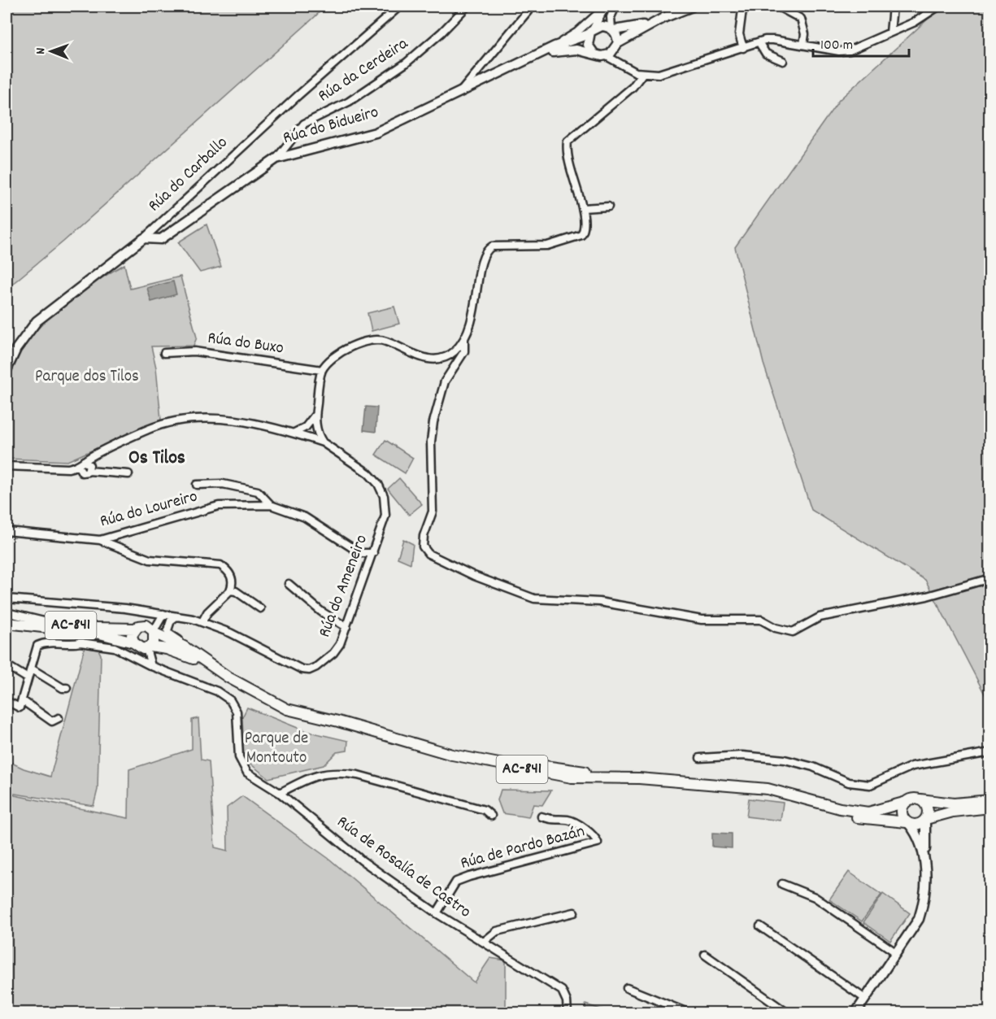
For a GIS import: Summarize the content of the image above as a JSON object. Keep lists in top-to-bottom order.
{
  "streets": {
    "main road": ["AC-841"],
    "street": [
      "Rúa da Cerdeira",
      "Rúa do Bidueiro",
      "Rúa do Carballo",
      "Rúa do Buxo",
      "Rúa do Loureiro",
      "Rúa do Ameneiro",
      "Rúa de Pardo Bazán",
      "Rúa de Rosalía de Castro"
    ]
  },
  "crossings": [
    ["Rúa da Cerdeira", "Rúa do Bidueiro"],
    ["Rúa do Bidueiro", "Rúa do Carballo"],
    ["Rúa do Loureiro", "Rúa do Ameneiro"],
    ["Rúa de Pardo Bazán", "Rúa de Rosalía de Castro"]
  ],
  "districts": ["Os Tilos"],
  "parks": ["Parque dos Tilos", "Parque de Montouto"],
  "scale_bar": "100 m",
  "north": "left"
}
